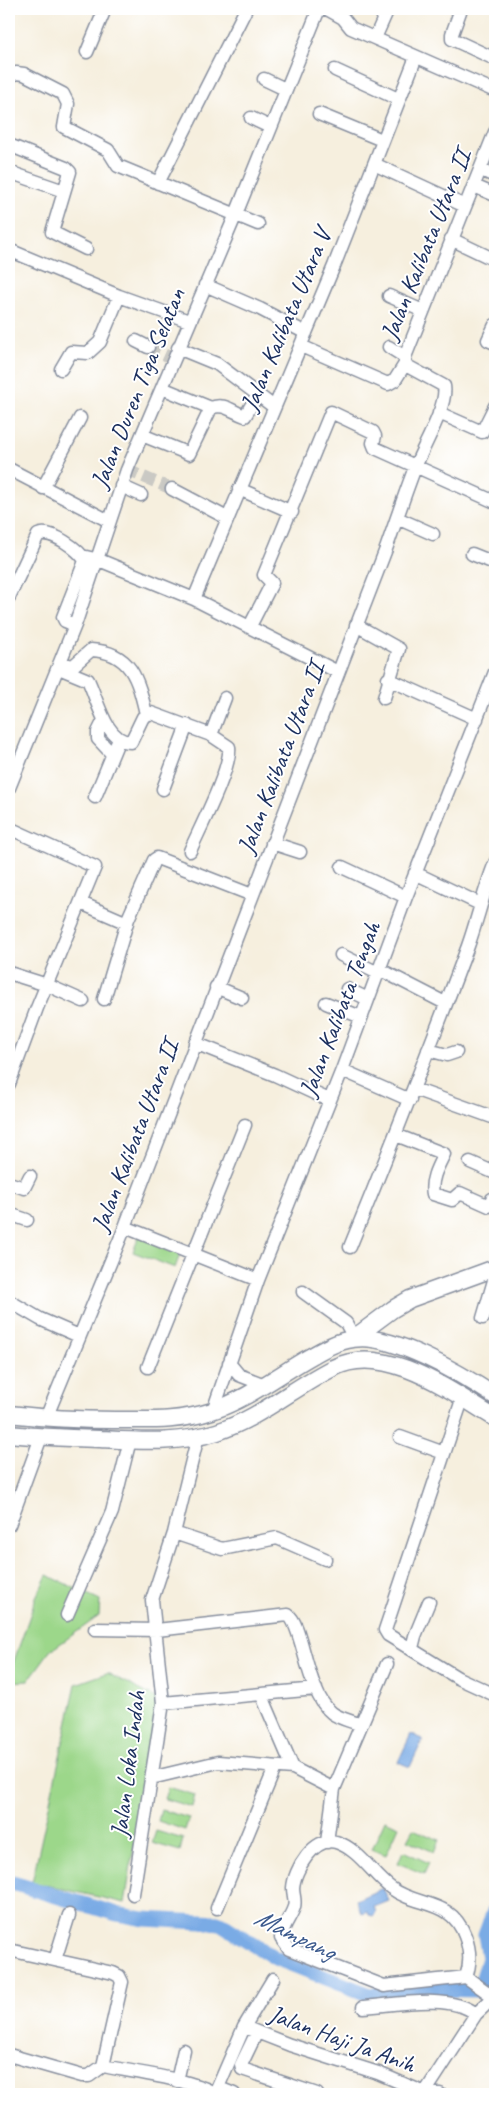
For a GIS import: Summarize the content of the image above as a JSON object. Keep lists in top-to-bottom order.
{
  "streets": {
    "street": [
      "Jalan Kalibata Utara II",
      "Jalan Kalibata Utara V",
      "Jalan Duren Tiga Selatan",
      "Jalan Kalibata Tengah",
      "Jalan Loka Indah",
      "Jalan Haji Ja Anih"
    ]
  },
  "water": ["Mampang"]
}
